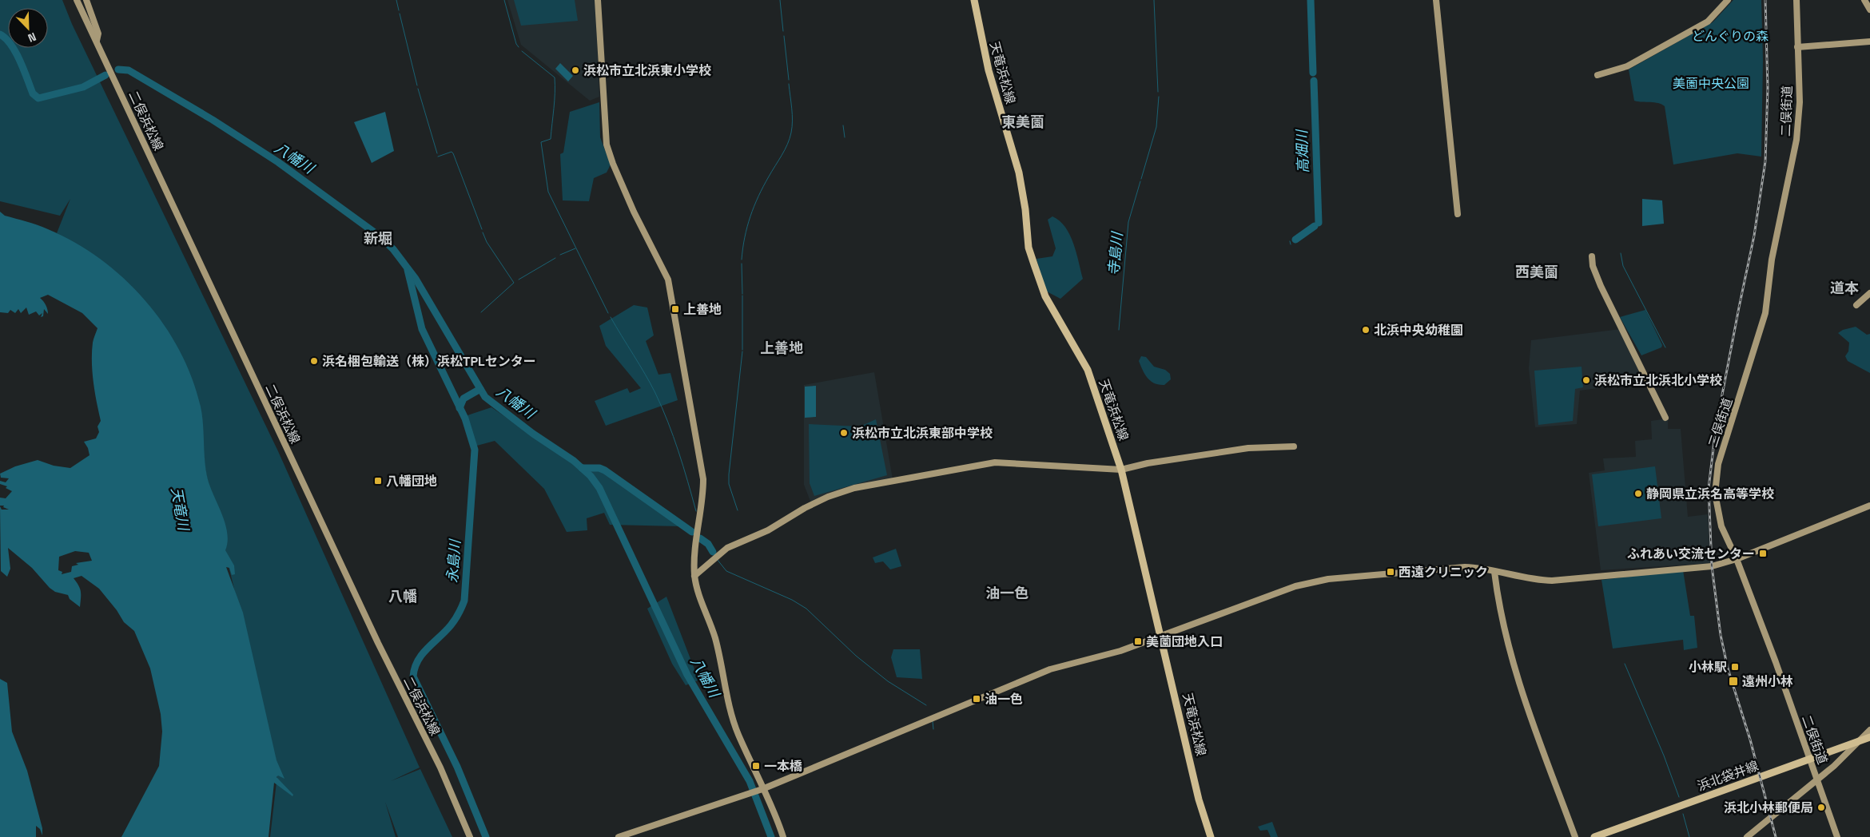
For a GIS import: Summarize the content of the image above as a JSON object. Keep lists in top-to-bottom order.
{
  "streets": {
    "main road": ["天竜浜松線", "浜北袋井線"],
    "street": ["二俣街道", "二俣浜松線"]
  },
  "crossings": [
    ["二俣街道", "浜北袋井線"]
  ],
  "districts": [
    "東美薗",
    "新堀",
    "西美薗",
    "道本",
    "上善地",
    "油一色",
    "八幡"
  ],
  "water": [
    "高畑川",
    "八幡川",
    "寺島川",
    "天竜川",
    "永島川"
  ],
  "parks": ["どんぐりの森", "美薗中央公園"],
  "places": {
    "other": [
      "浜松市立北浜東小学校",
      "北浜中央幼稚園",
      "浜名梱包輸送（株）浜松TPLセンター",
      "浜松市立北浜北小学校",
      "浜松市立北浜東部中学校",
      "静岡県立浜名高等学校",
      "浜北小林郵便局"
    ],
    "transit": [
      "上善地",
      "八幡団地",
      "ふれあい交流センター",
      "西遠クリニック",
      "美薗団地入口",
      "小林駅",
      "遠州小林",
      "油一色",
      "一本橋"
    ]
  },
  "north": "bottom right"
}
